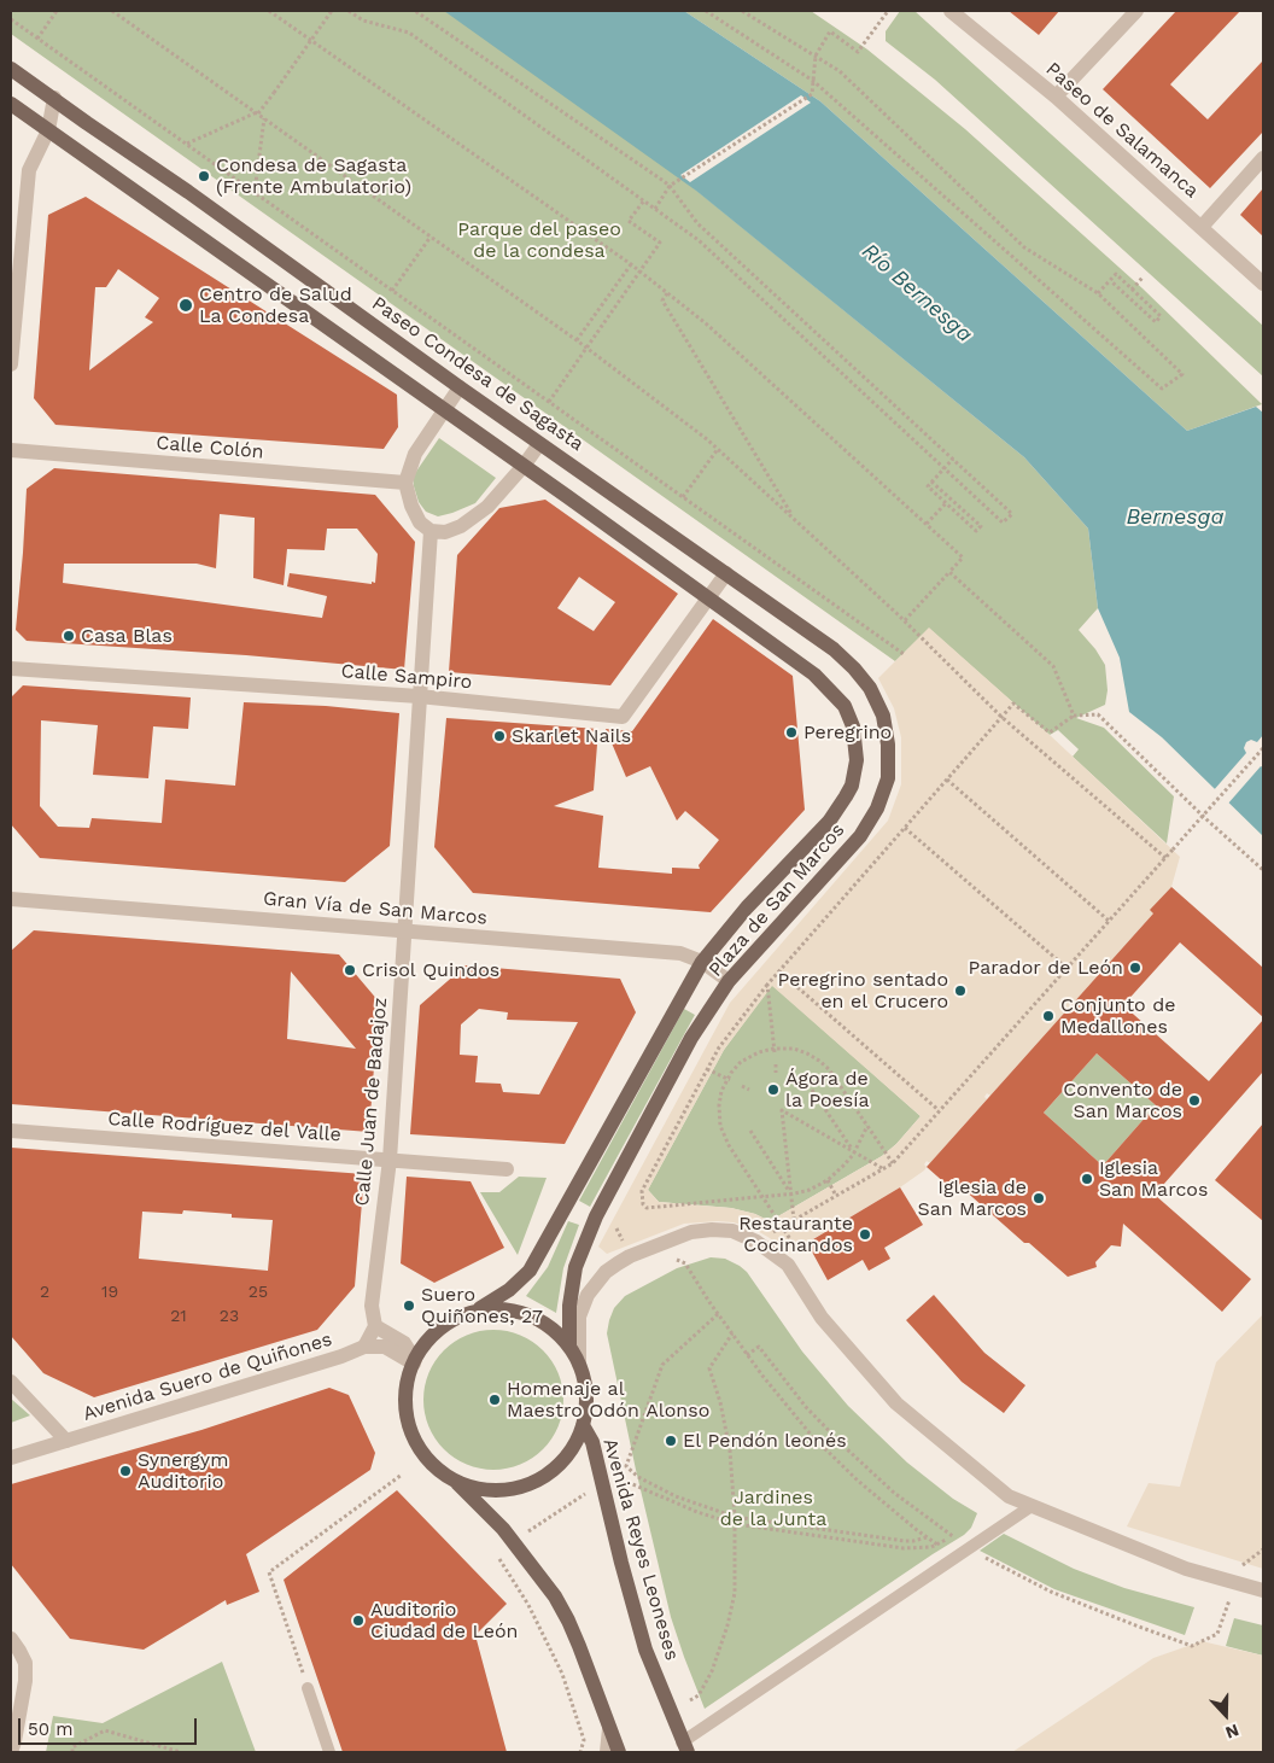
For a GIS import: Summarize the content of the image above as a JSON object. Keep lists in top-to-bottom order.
{
  "streets": {
    "main road": ["Paseo Condesa de Sagasta", "Plaza de San Marcos", "Avenida Reyes Leoneses"],
    "street": [
      "Paseo de Salamanca",
      "Calle Colón",
      "Calle Sampiro",
      "Gran Vía de San Marcos",
      "Calle Juan de Badajoz",
      "Calle Rodríguez del Valle",
      "Avenida Suero de Quiñones"
    ]
  },
  "crossings": [
    ["Paseo Condesa de Sagasta", "Calle Sampiro"],
    ["Paseo Condesa de Sagasta", "Plaza de San Marcos"],
    ["Calle Sampiro", "Plaza de San Marcos"],
    ["Calle Sampiro", "Calle Juan de Badajoz"],
    ["Plaza de San Marcos", "Gran Vía de San Marcos"],
    ["Plaza de San Marcos", "Avenida Suero de Quiñones"],
    ["Plaza de San Marcos", "Avenida Reyes Leoneses"],
    ["Gran Vía de San Marcos", "Calle Juan de Badajoz"],
    ["Calle Juan de Badajoz", "Calle Rodríguez del Valle"],
    ["Avenida Suero de Quiñones", "Avenida Reyes Leoneses"]
  ],
  "water": ["Río Bernesga", "Bernesga"],
  "parks": ["Parque del paseo de la condesa", "Jardines de la Junta"],
  "places": [
    "Condesa de Sagasta (Frente Ambulatorio)",
    "Centro de Salud La Condesa",
    "Casa Blas",
    "Peregrino",
    "Skarlet Nails",
    "Parador de León",
    "Crisol Quindos",
    "Peregrino sentado en el Crucero",
    "Conjunto de Medallones",
    "Ágora de la Poesía",
    "Convento de San Marcos",
    "Iglesia San Marcos",
    "Iglesia de San Marcos",
    "Restaurante Cocinandos",
    "Suero Quiñones, 27",
    "Homenaje al Maestro Odón Alonso",
    "El Pendón leonés",
    "Synergym Auditorio",
    "Auditorio Ciudad de León"
  ],
  "house_numbers": [
    "2",
    "19",
    "25",
    "21",
    "23"
  ],
  "scale_bar": "50 m",
  "north": "bottom"
}
